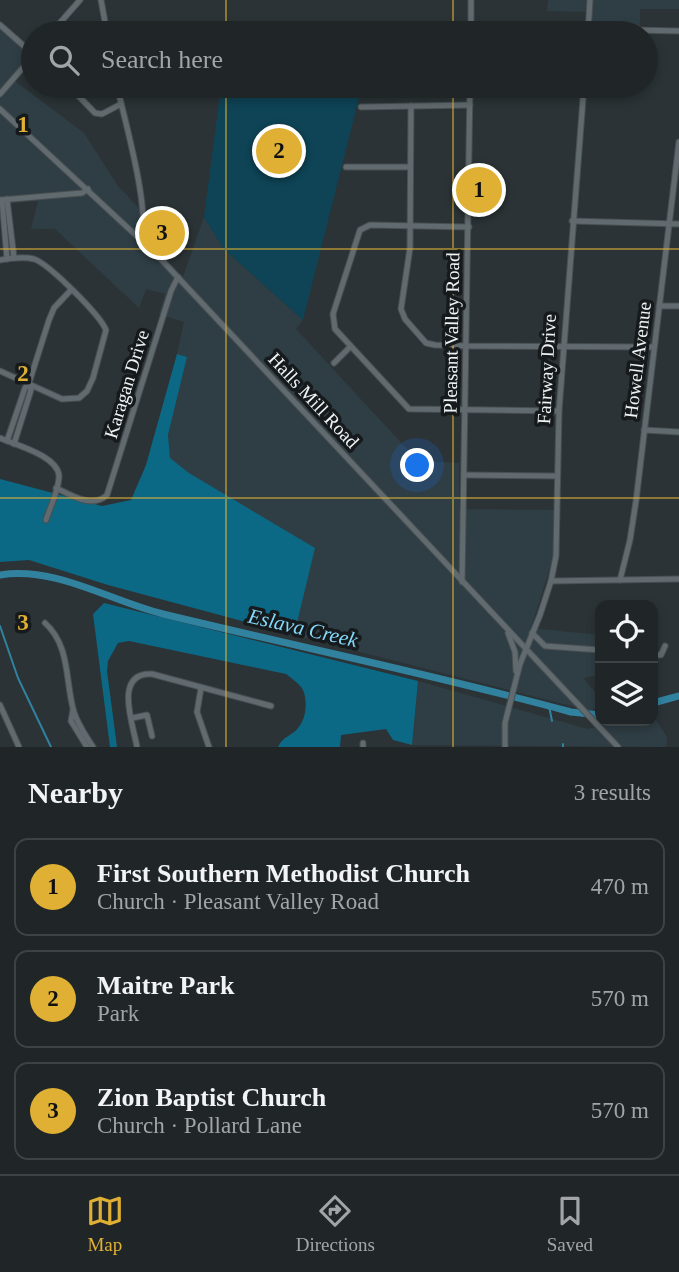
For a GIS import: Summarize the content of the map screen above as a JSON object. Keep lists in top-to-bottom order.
{
  "streets": {
    "street": [
      "Pleasant Valley Road",
      "Howell Avenue",
      "Fairway Drive",
      "Karagan Drive",
      "Halls Mill Road"
    ]
  },
  "crossings": [
    ["Pleasant Valley Road", "Halls Mill Road"],
    ["Fairway Drive", "Halls Mill Road"],
    ["Karagan Drive", "Halls Mill Road"]
  ],
  "water": ["Eslava Creek"],
  "page": {
    "search": "Search here",
    "pins": ["2", "1", "3"],
    "heading": ["Nearby", "3 results"],
    "list": [
      {
        "mark": "1",
        "name": "First Southern Methodist Church",
        "note": "Church · Pleasant Valley Road",
        "value": "470 m"
      },
      {
        "mark": "2",
        "name": "Maitre Park",
        "note": "Park",
        "value": "570 m"
      },
      {
        "mark": "3",
        "name": "Zion Baptist Church",
        "note": "Church · Pollard Lane",
        "value": "570 m"
      }
    ],
    "nav": ["Map", "Directions", "Saved"]
  },
  "grid": {
    "rows": ["1", "2", "3"]
  }
}
